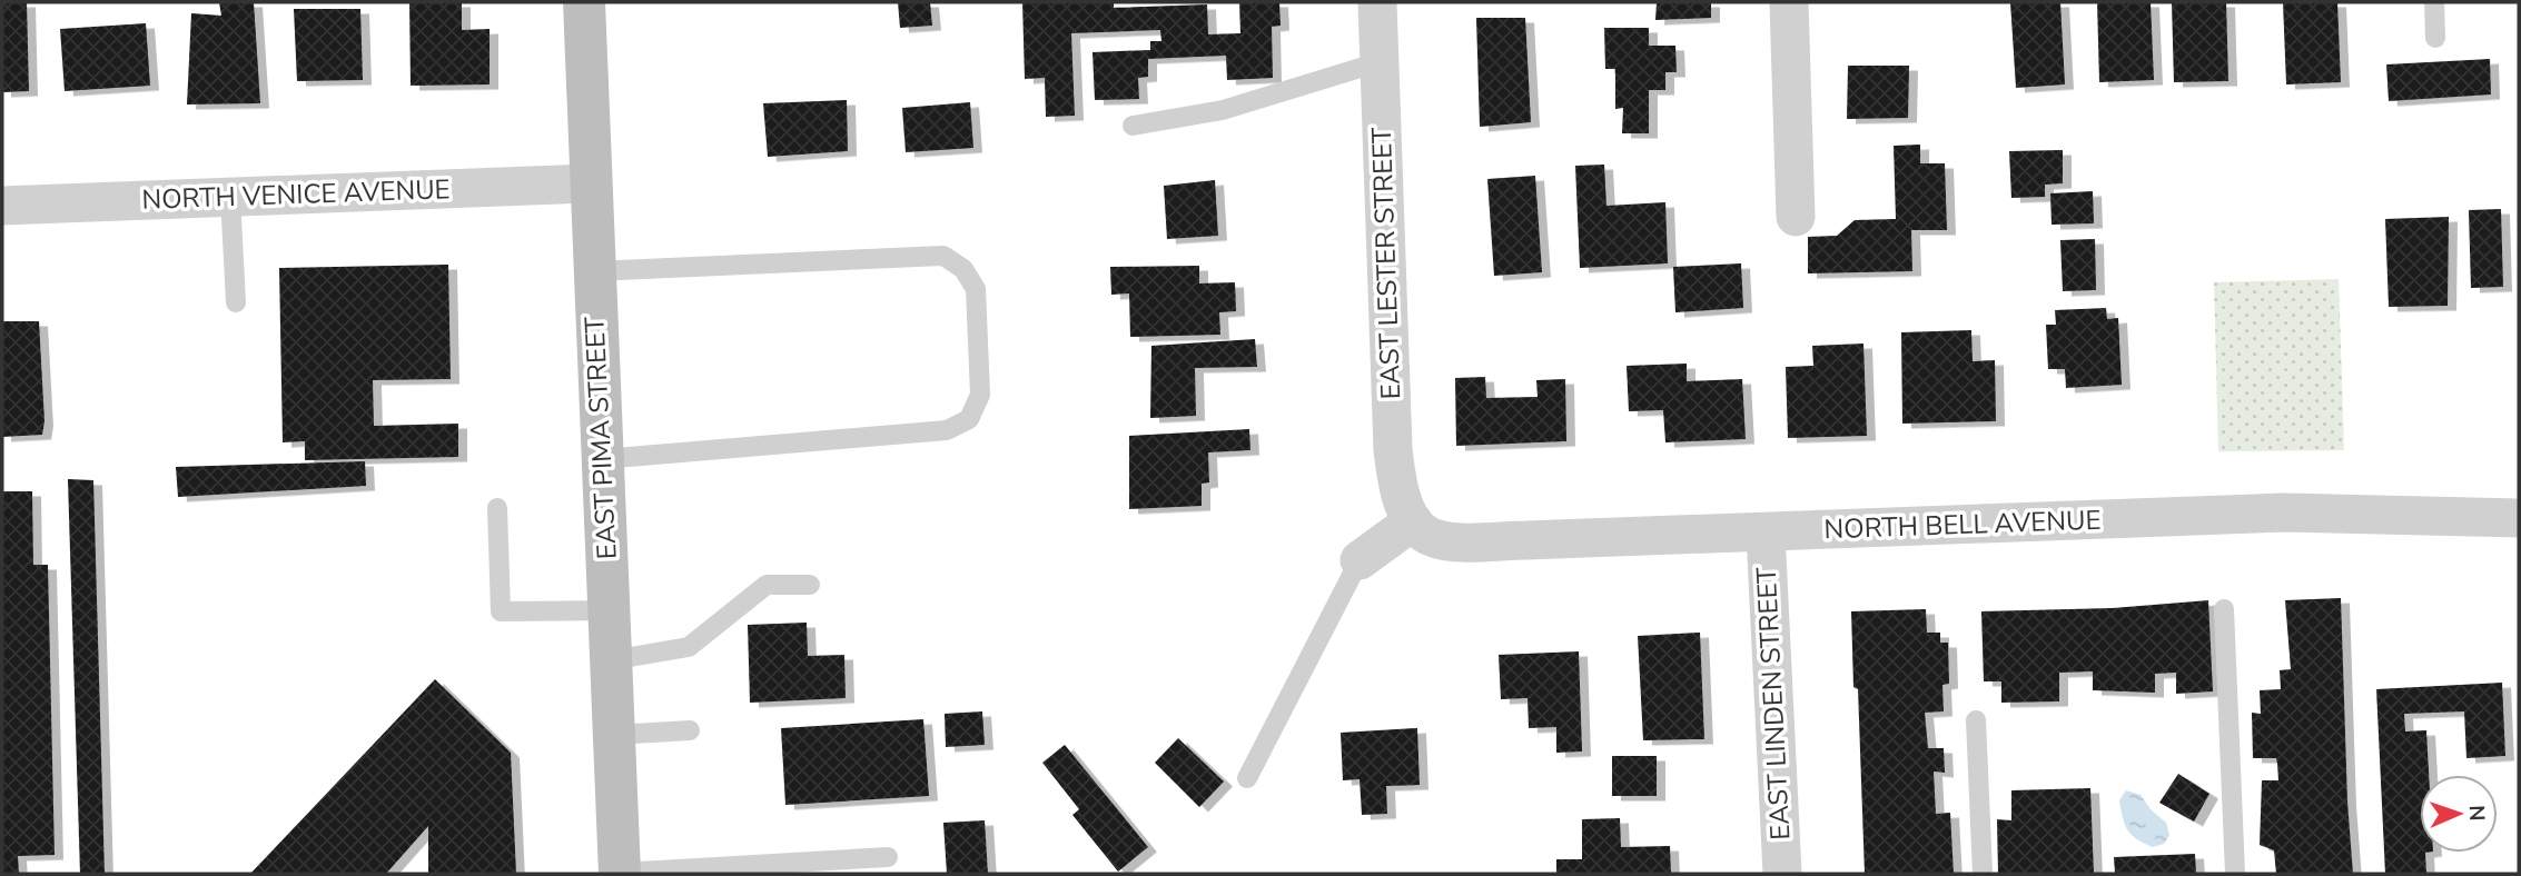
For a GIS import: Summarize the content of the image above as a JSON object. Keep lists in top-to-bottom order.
{
  "streets": {
    "street": [
      "NORTH VENICE AVENUE",
      "EAST LESTER STREET",
      "EAST PIMA STREET",
      "NORTH BELL AVENUE",
      "EAST LINDEN STREET"
    ]
  },
  "crossings": [
    ["NORTH VENICE AVENUE", "EAST PIMA STREET"],
    ["EAST LESTER STREET", "NORTH BELL AVENUE"],
    ["NORTH BELL AVENUE", "EAST LINDEN STREET"]
  ],
  "north": "right"
}
